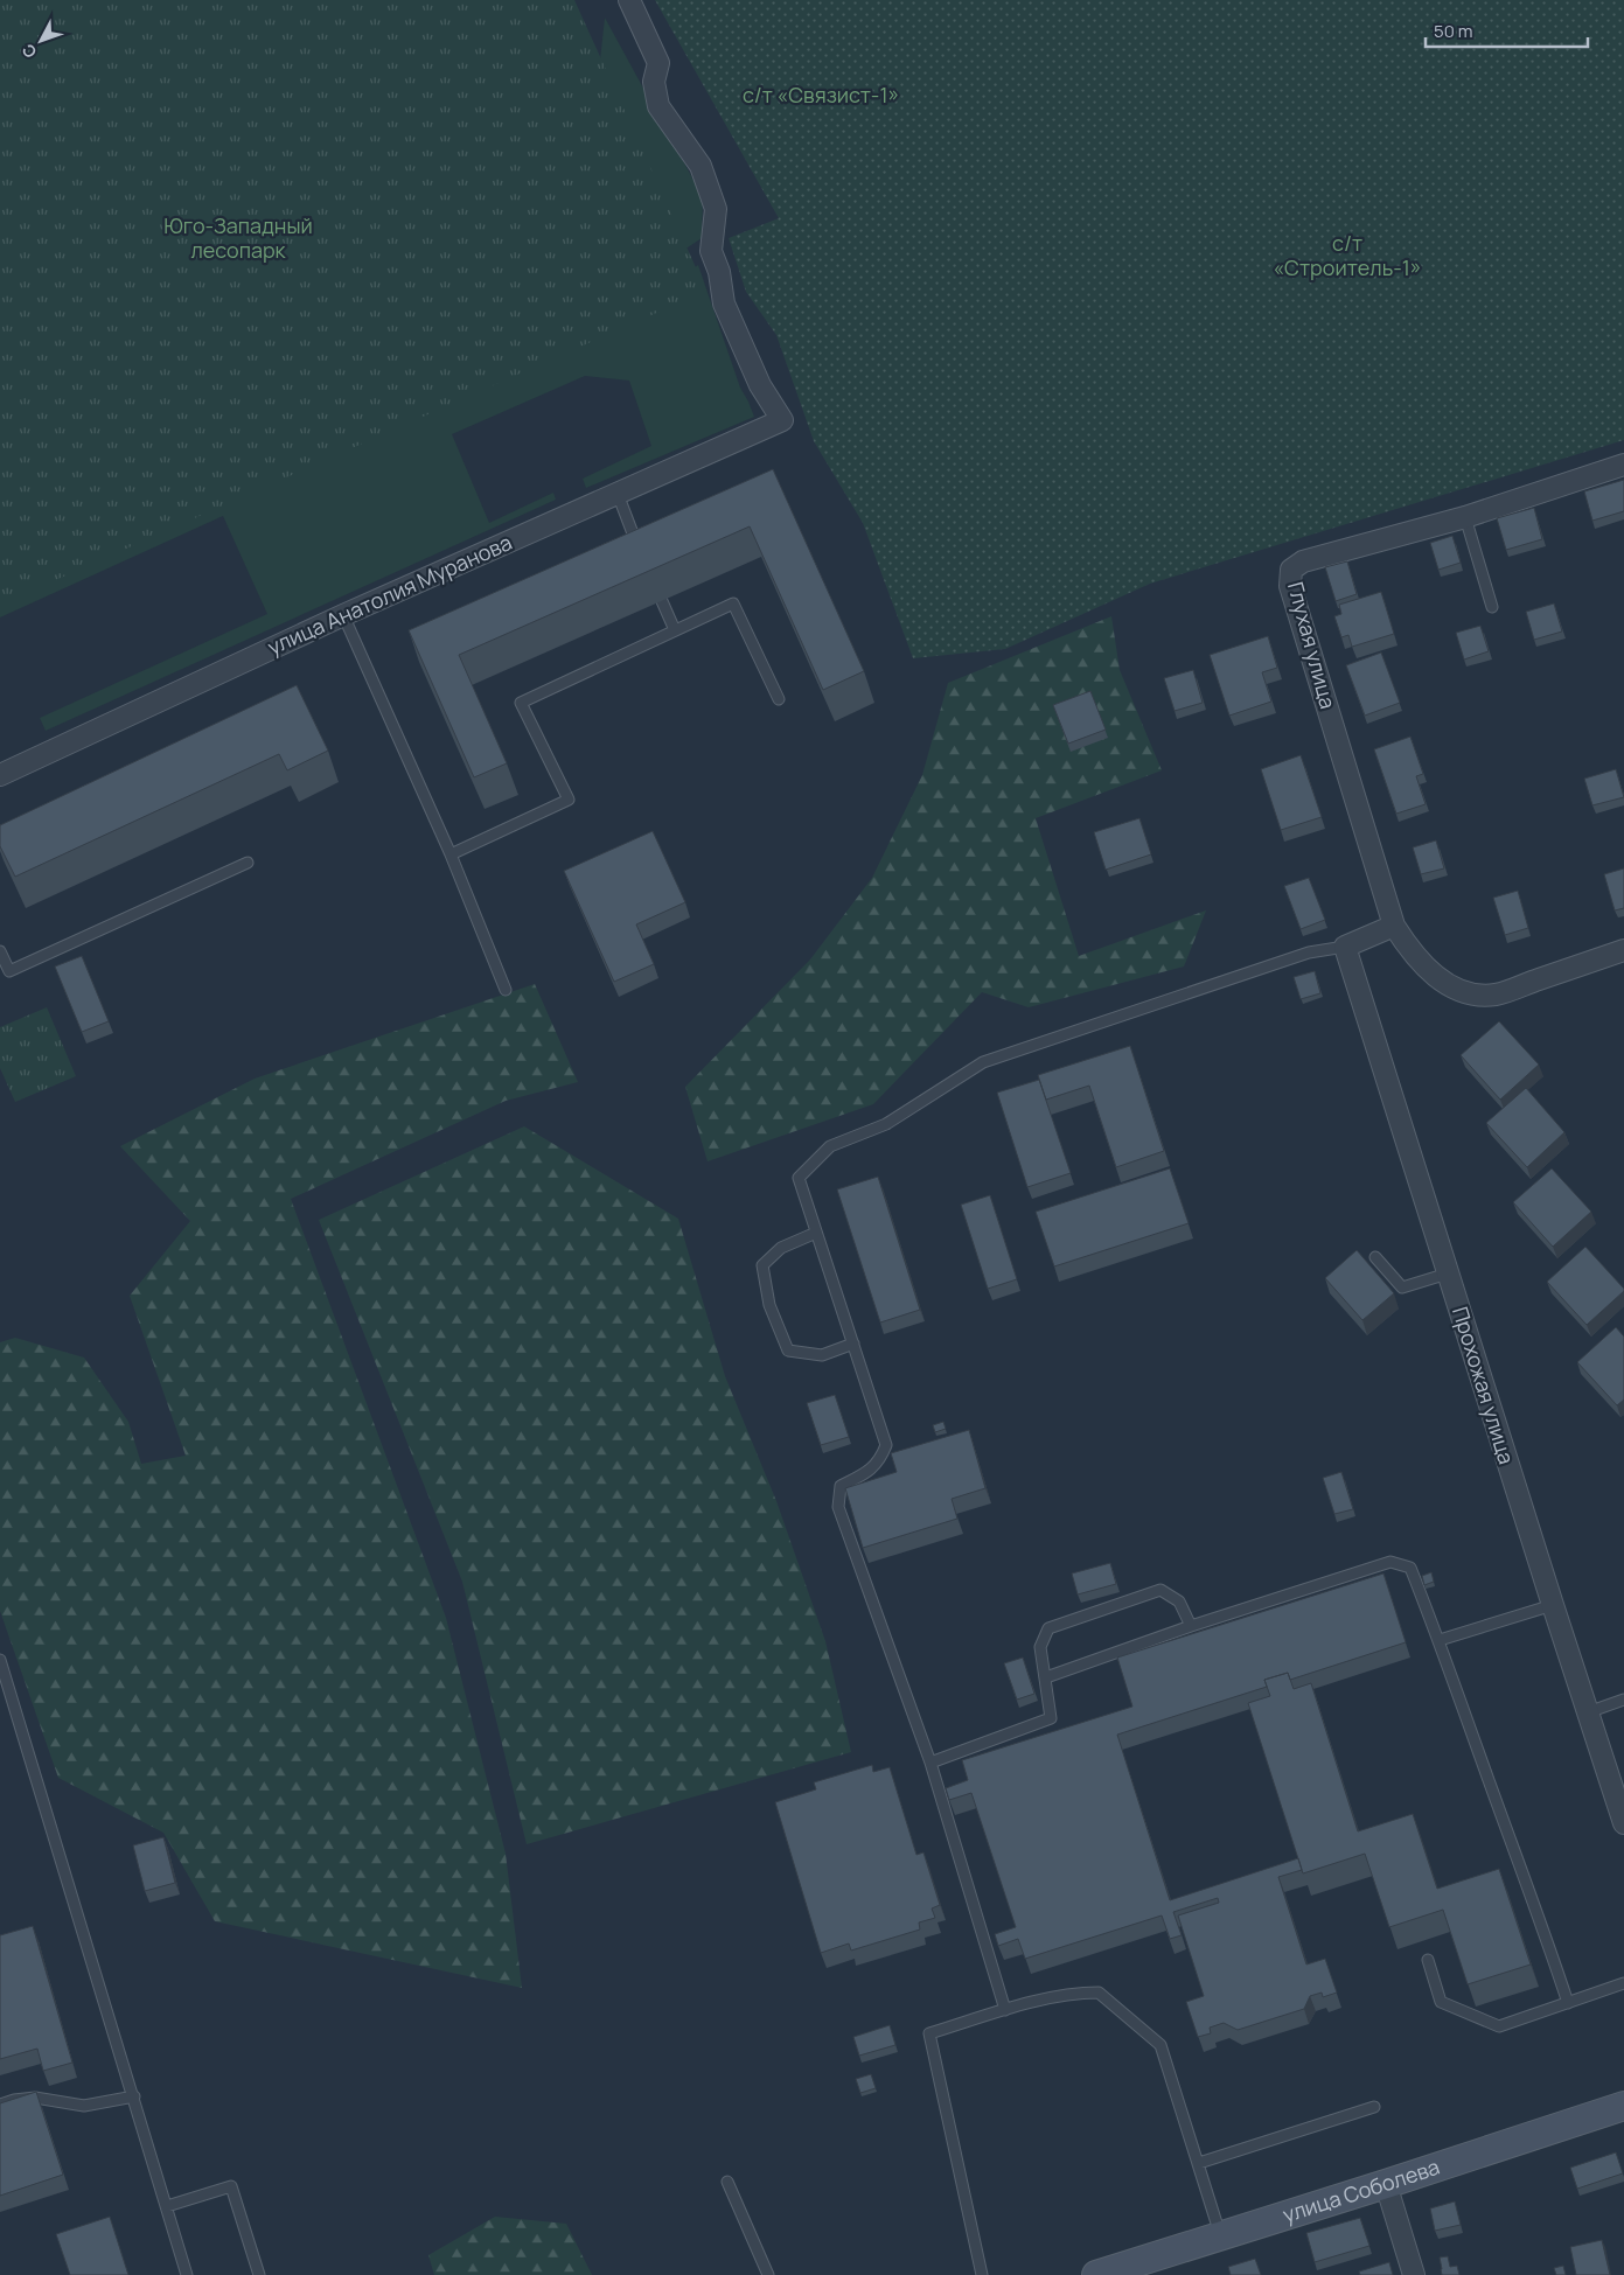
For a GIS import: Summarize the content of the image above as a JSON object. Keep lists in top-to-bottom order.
{
  "streets": {
    "street": [
      "улица Анатолия Муранова",
      "Глухая улица",
      "Прохожая улица",
      "улица Соболева"
    ]
  },
  "parks": ["с/т «Связист-1»", "Юго-Западный лесопарк", "с/т «Строитель-1»"],
  "scale_bar": "50 m",
  "north": "bottom left"
}
